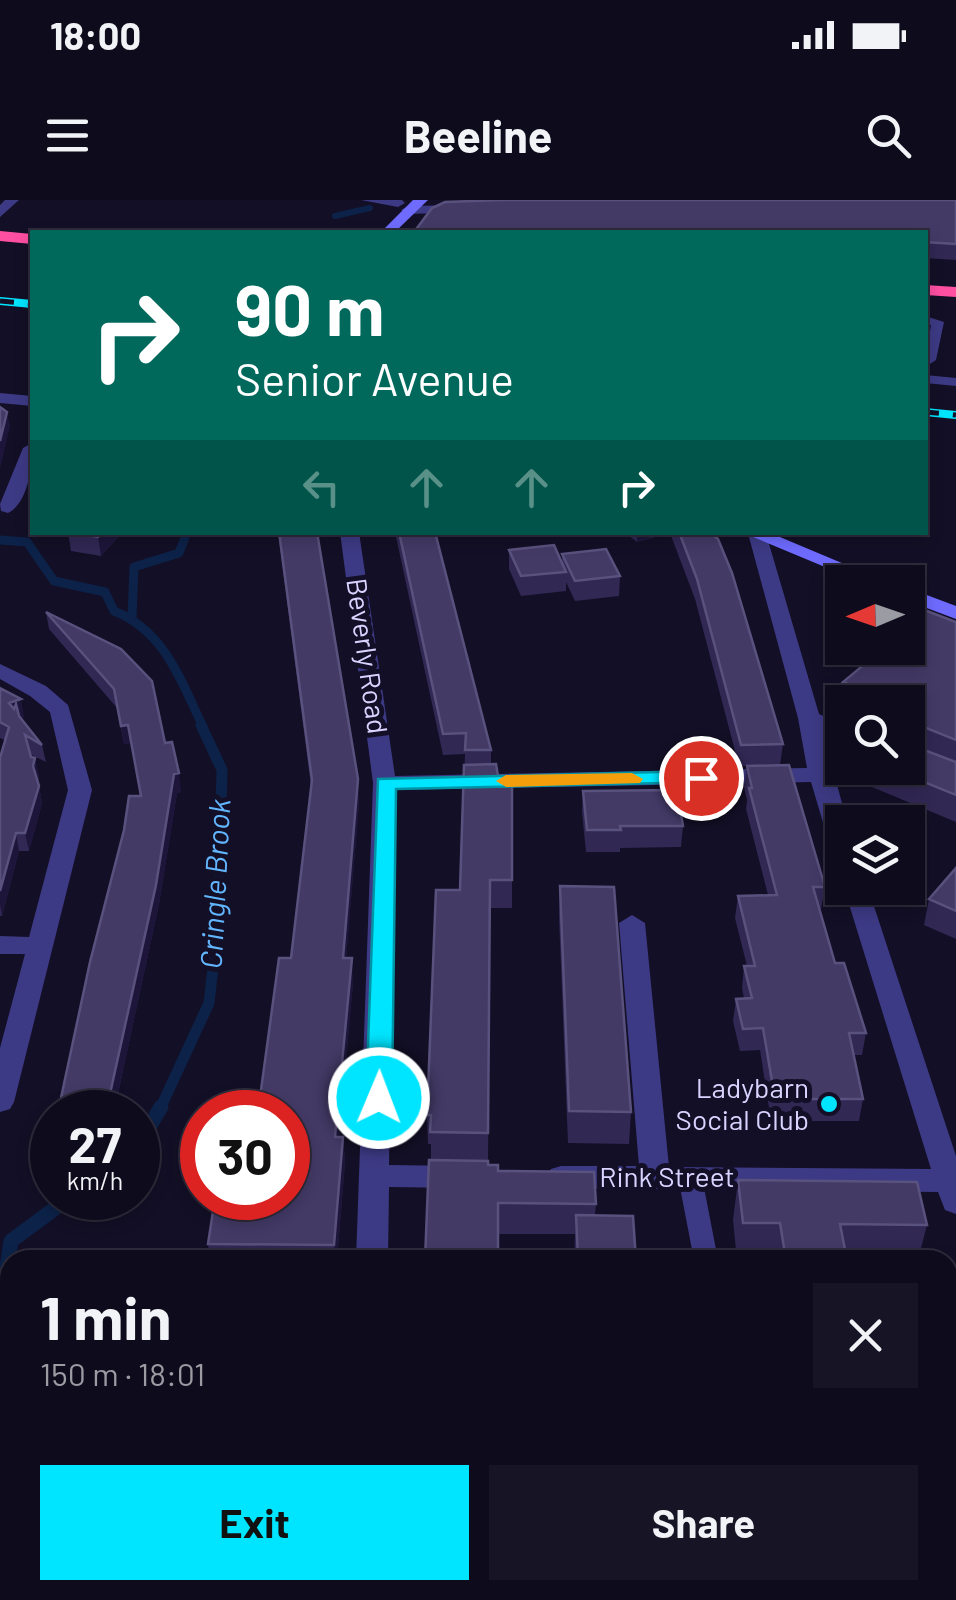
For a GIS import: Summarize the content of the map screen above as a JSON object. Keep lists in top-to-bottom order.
{
  "streets": {
    "street": ["Beverly Road", "Rink Street"]
  },
  "water": ["Cringle Brook"],
  "places": ["Ladybarn Social Club"],
  "north": "left",
  "page": {
    "status": "18:00",
    "header": "Beeline",
    "turn": ["90 m", "Senior Avenue"],
    "speed": "27 km/h",
    "limit": "30",
    "heading": ["1 min", "150 m · 18:01"],
    "buttons": ["Exit", "Share"]
  }
}
